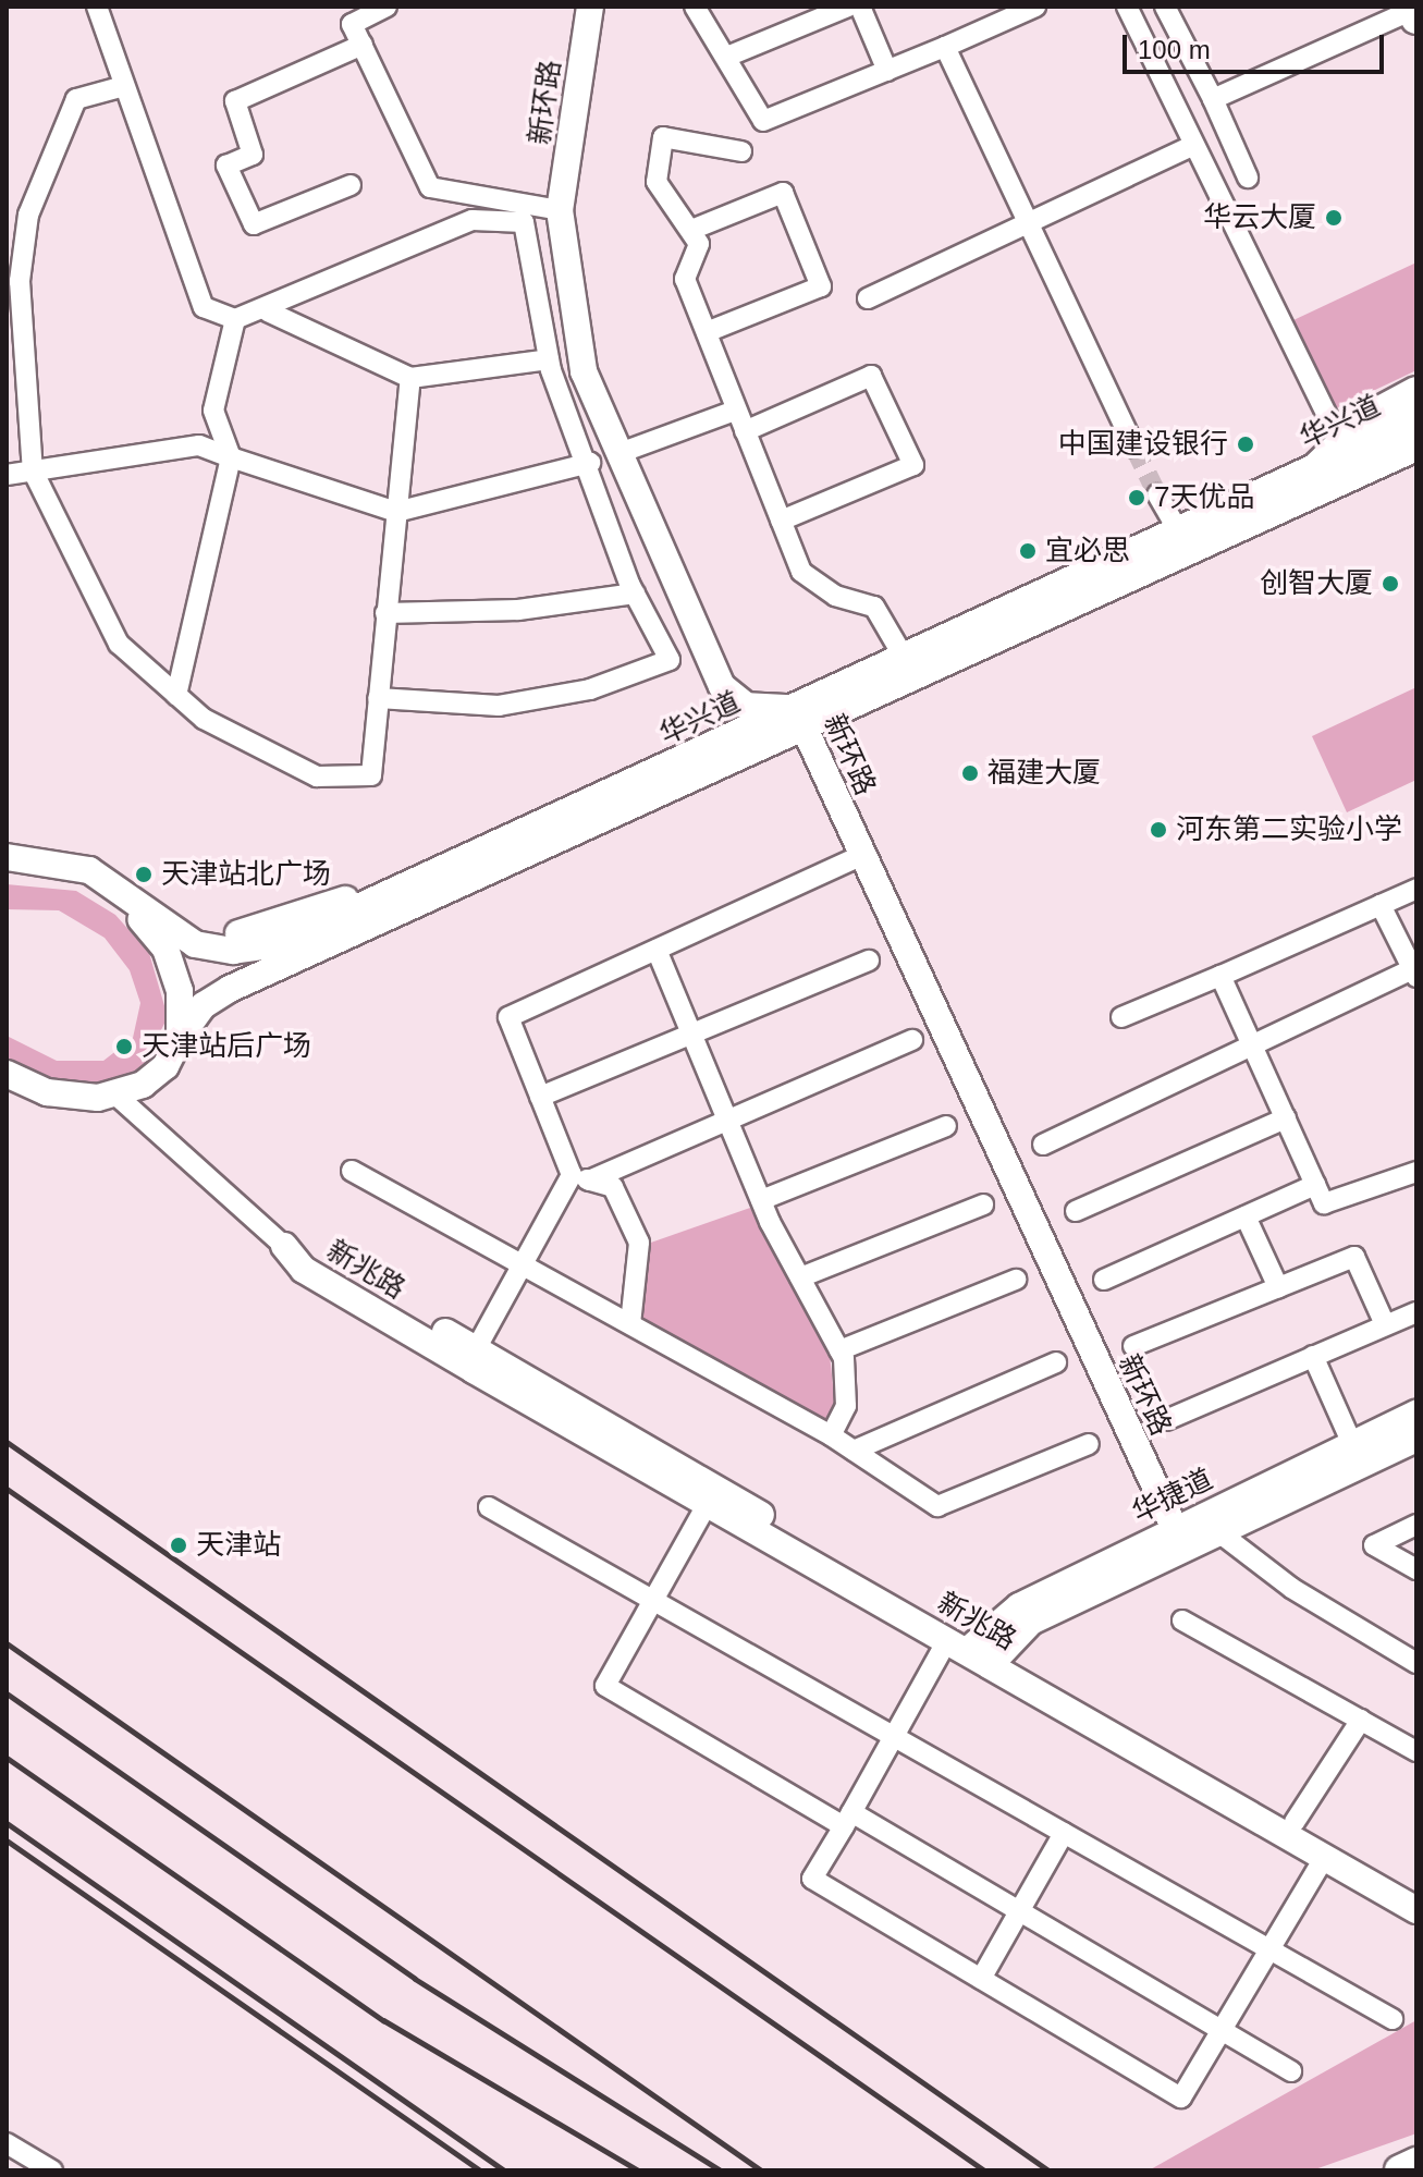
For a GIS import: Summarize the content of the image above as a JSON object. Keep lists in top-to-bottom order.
{
  "streets": {
    "street": [
      "新环路",
      "华兴道",
      "新兆路",
      "华捷道"
    ]
  },
  "crossings": [
    ["新环路", "华兴道"],
    ["新环路", "华捷道"],
    ["新兆路", "华捷道"]
  ],
  "places": [
    "华云大厦",
    "中国建设银行",
    "7天优品",
    "宜必思",
    "创智大厦",
    "福建大厦",
    "河东第二实验小学",
    "天津站北广场",
    "天津站后广场",
    "天津站"
  ],
  "scale_bar": "100 m"
}
